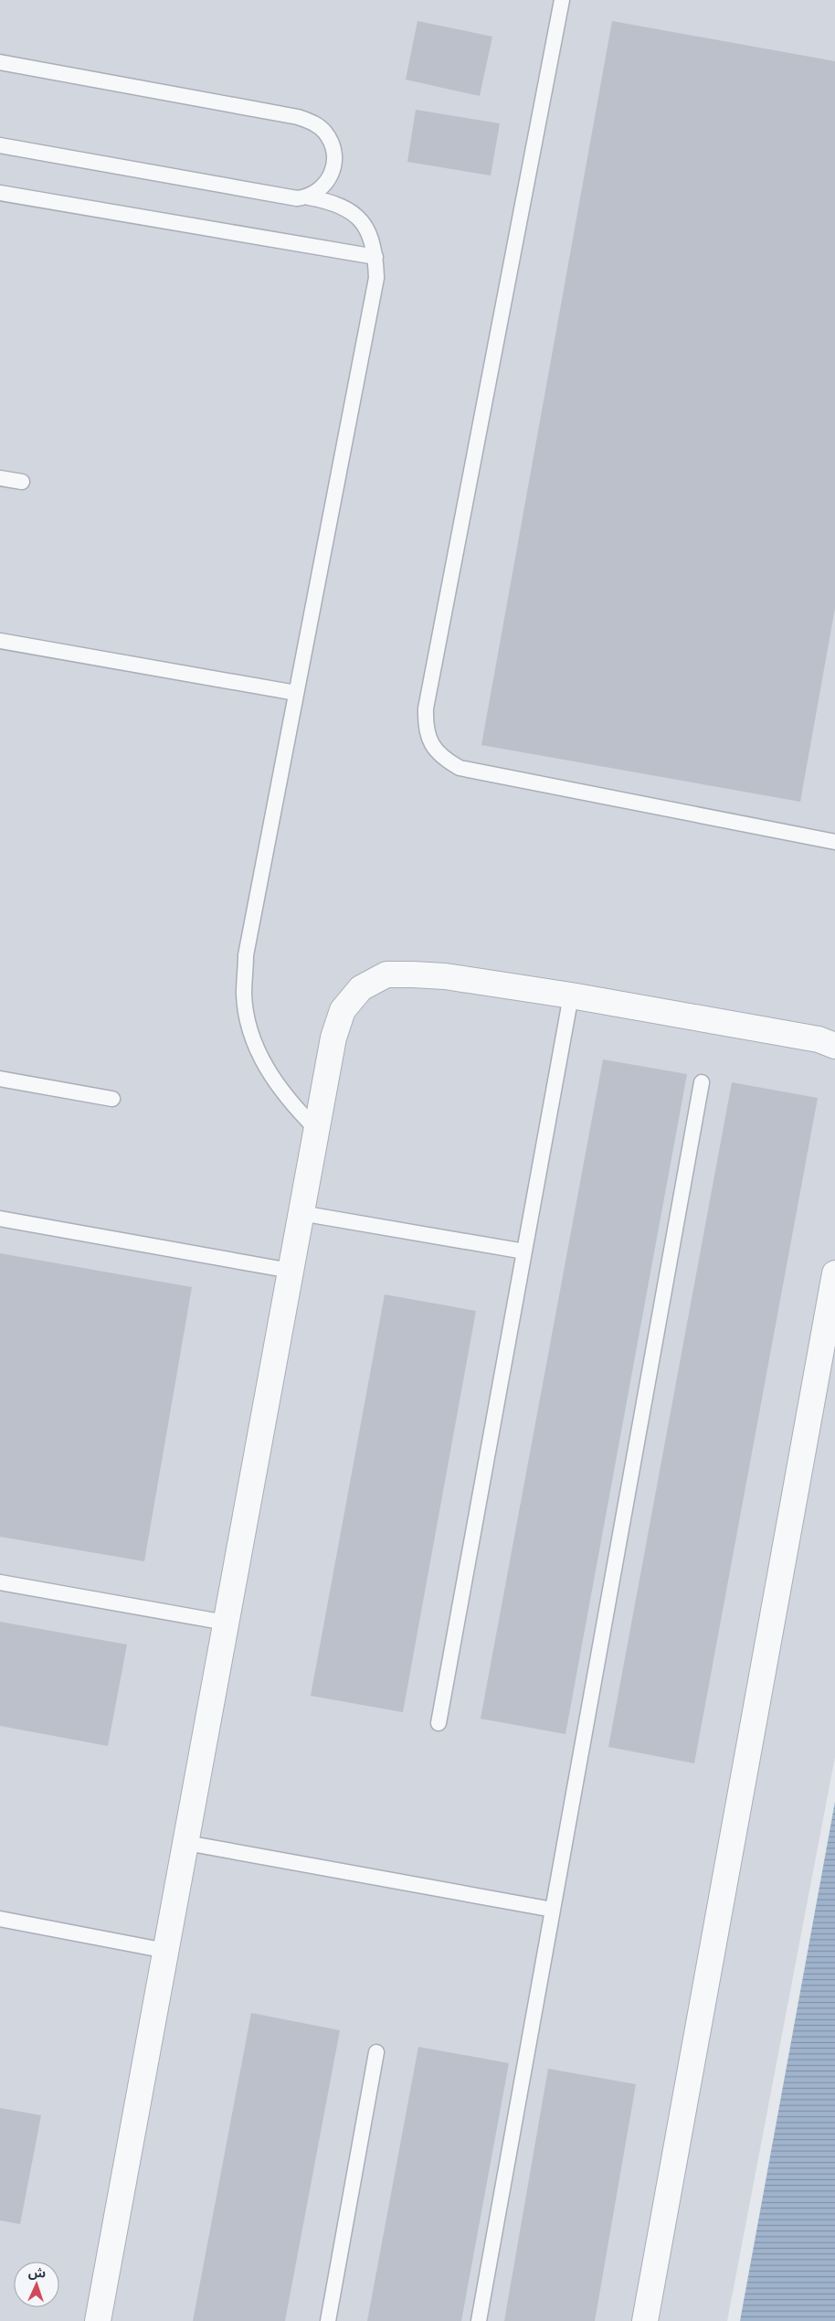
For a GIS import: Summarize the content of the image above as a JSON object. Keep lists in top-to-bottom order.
{
  "north": "top"
}
